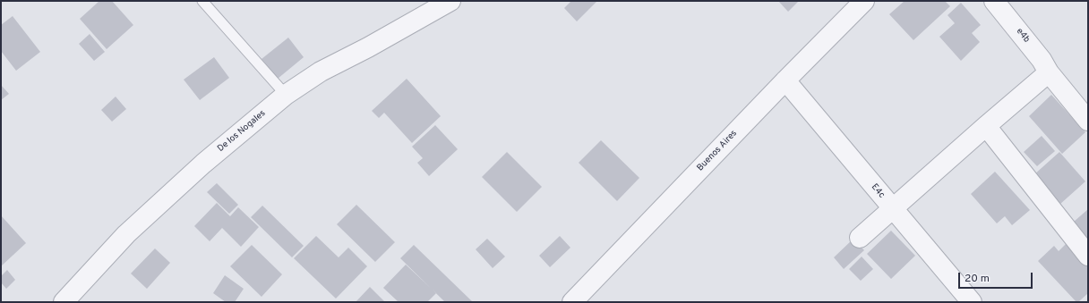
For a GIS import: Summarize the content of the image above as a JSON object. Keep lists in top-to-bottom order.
{
  "streets": {
    "street": [
      "e4b",
      "De los Nogales",
      "Buenos Aires",
      "E4c"
    ]
  },
  "crossings": [
    ["Buenos Aires", "E4c"]
  ],
  "scale_bar": "20 m"
}
